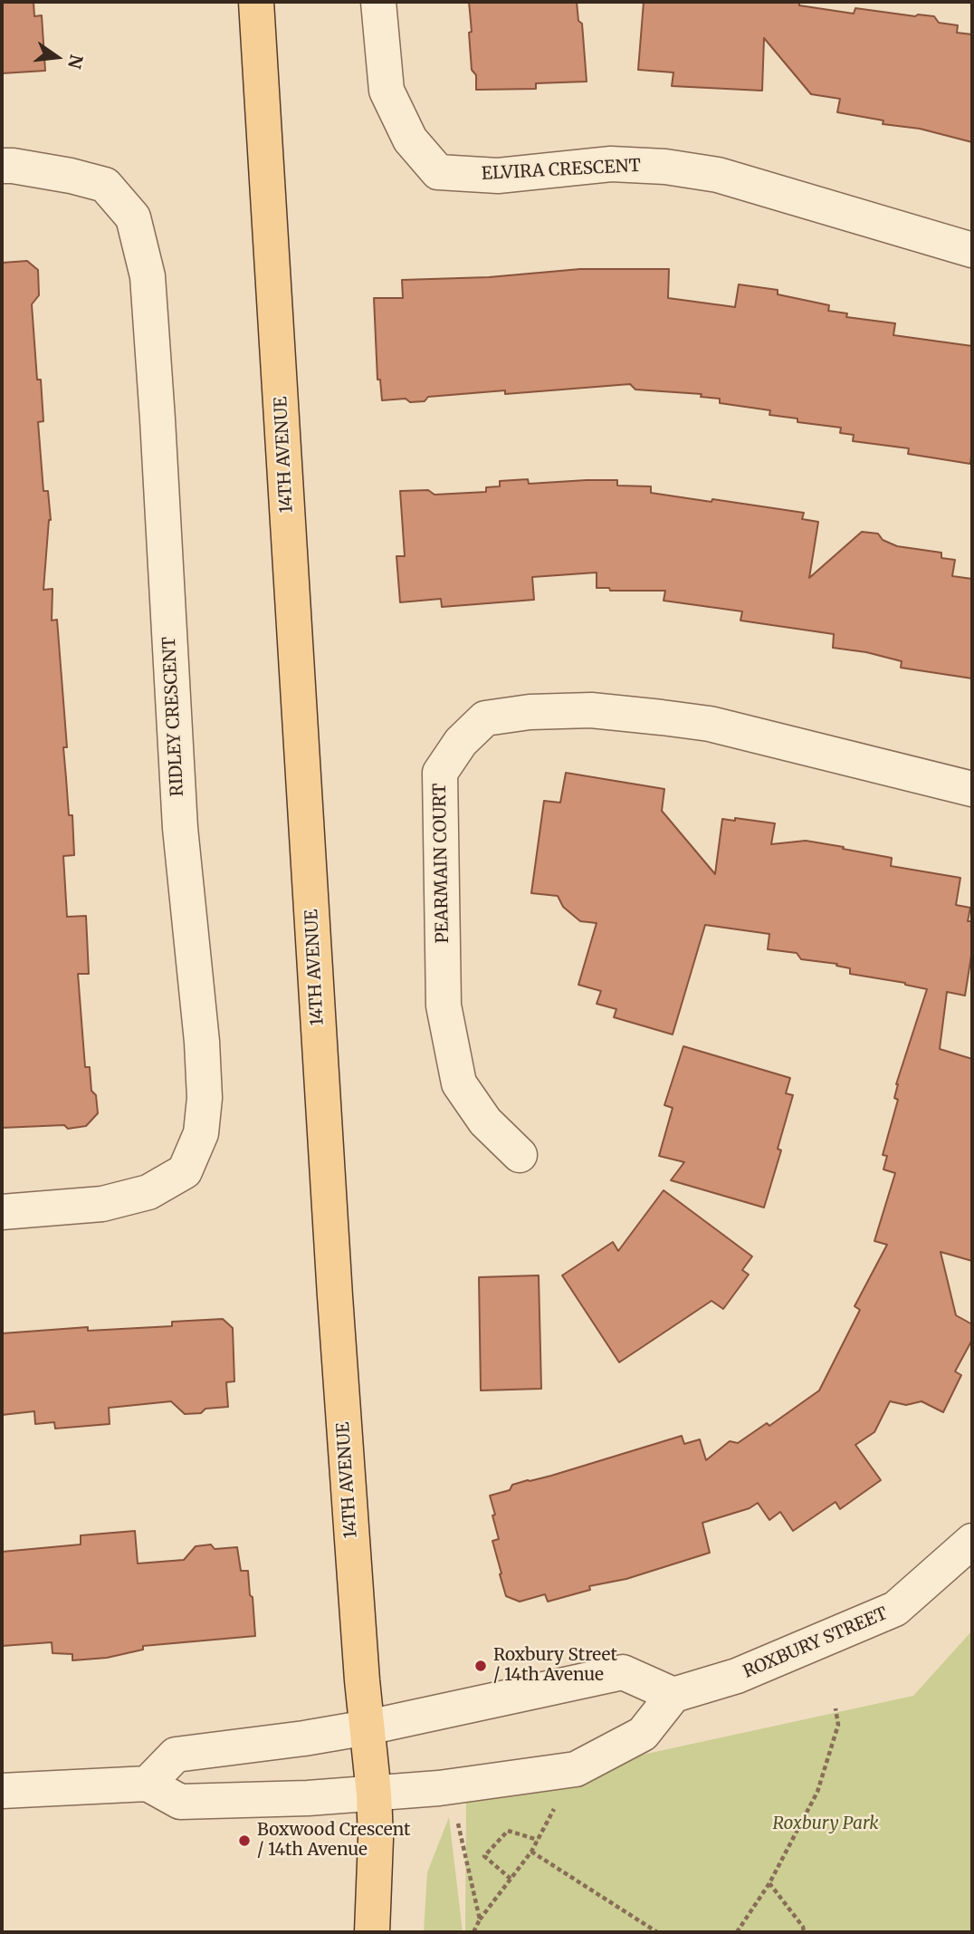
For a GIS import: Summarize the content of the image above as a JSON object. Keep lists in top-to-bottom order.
{
  "streets": {
    "main road": ["14TH AVENUE"],
    "street": [
      "ELVIRA CRESCENT",
      "RIDLEY CRESCENT",
      "PEARMAIN COURT",
      "ROXBURY STREET"
    ]
  },
  "parks": ["Roxbury Park"],
  "places": ["Roxbury Street / 14th Avenue", "Boxwood Crescent / 14th Avenue"],
  "north": "right"
}
